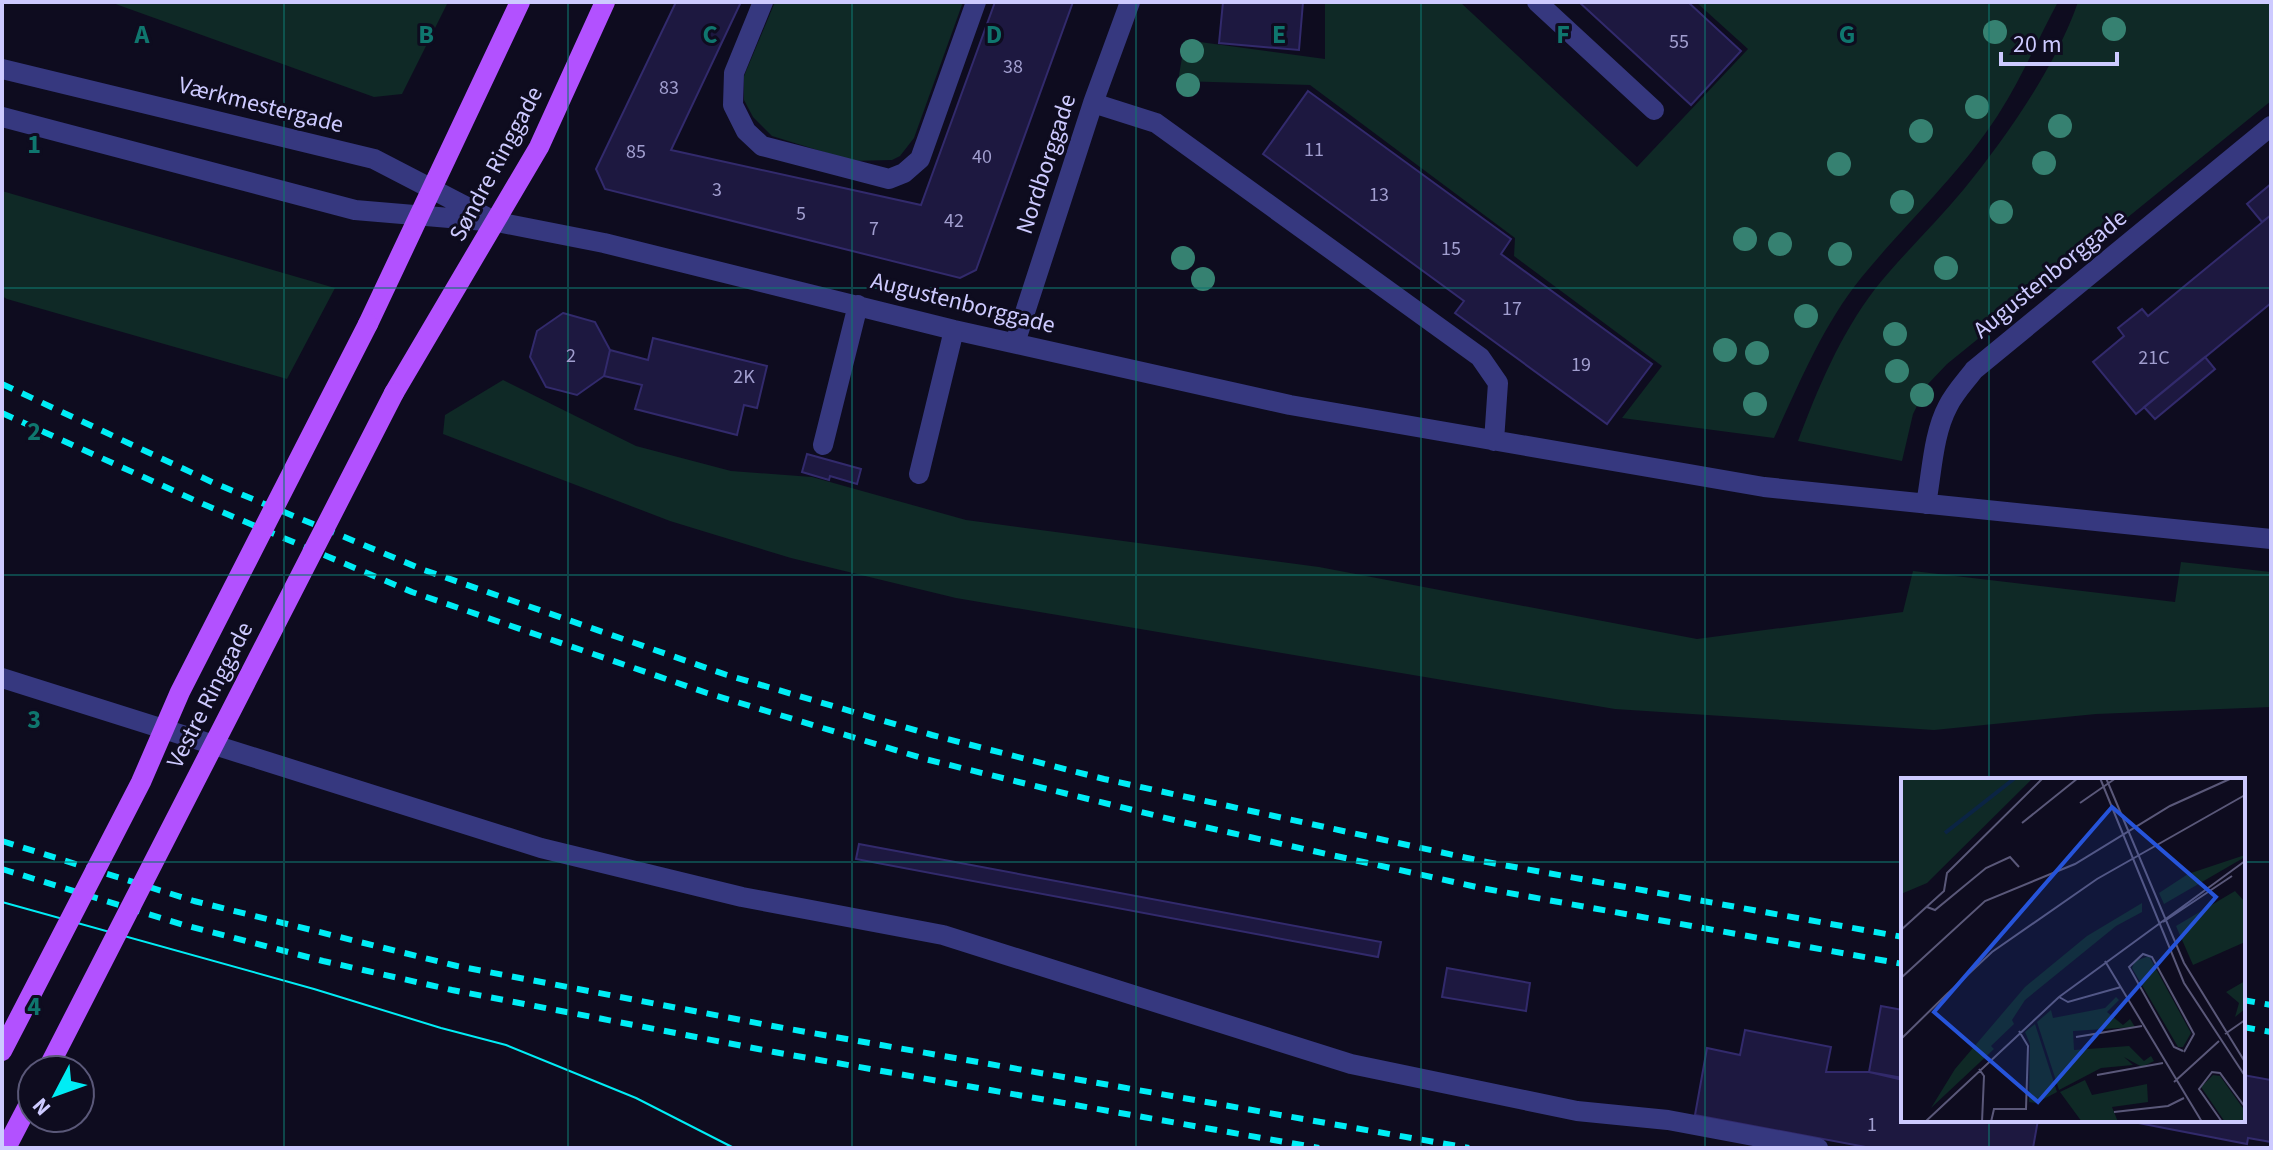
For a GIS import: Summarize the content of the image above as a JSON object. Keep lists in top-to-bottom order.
{
  "streets": {
    "main road": ["Søndre Ringgade", "Vestre Ringgade"],
    "street": ["Værkmestergade", "Nordborggade", "Augustenborggade"]
  },
  "crossings": [
    ["Værkmestergade", "Søndre Ringgade"],
    ["Værkmestergade", "Augustenborggade"],
    ["Søndre Ringgade", "Augustenborggade"],
    ["Søndre Ringgade", "Vestre Ringgade"],
    ["Nordborggade", "Augustenborggade"]
  ],
  "house_numbers": [
    "55",
    "38",
    "83",
    "11",
    "85",
    "40",
    "3",
    "13",
    "5",
    "42",
    "7",
    "15",
    "17",
    "2",
    "21C",
    "19",
    "2K",
    "1"
  ],
  "scale_bar": "20 m",
  "north": "bottom left",
  "grid": {
    "columns": [
      "A",
      "B",
      "C",
      "D",
      "E",
      "F",
      "G"
    ],
    "rows": [
      "1",
      "2",
      "3",
      "4"
    ]
  }
}
